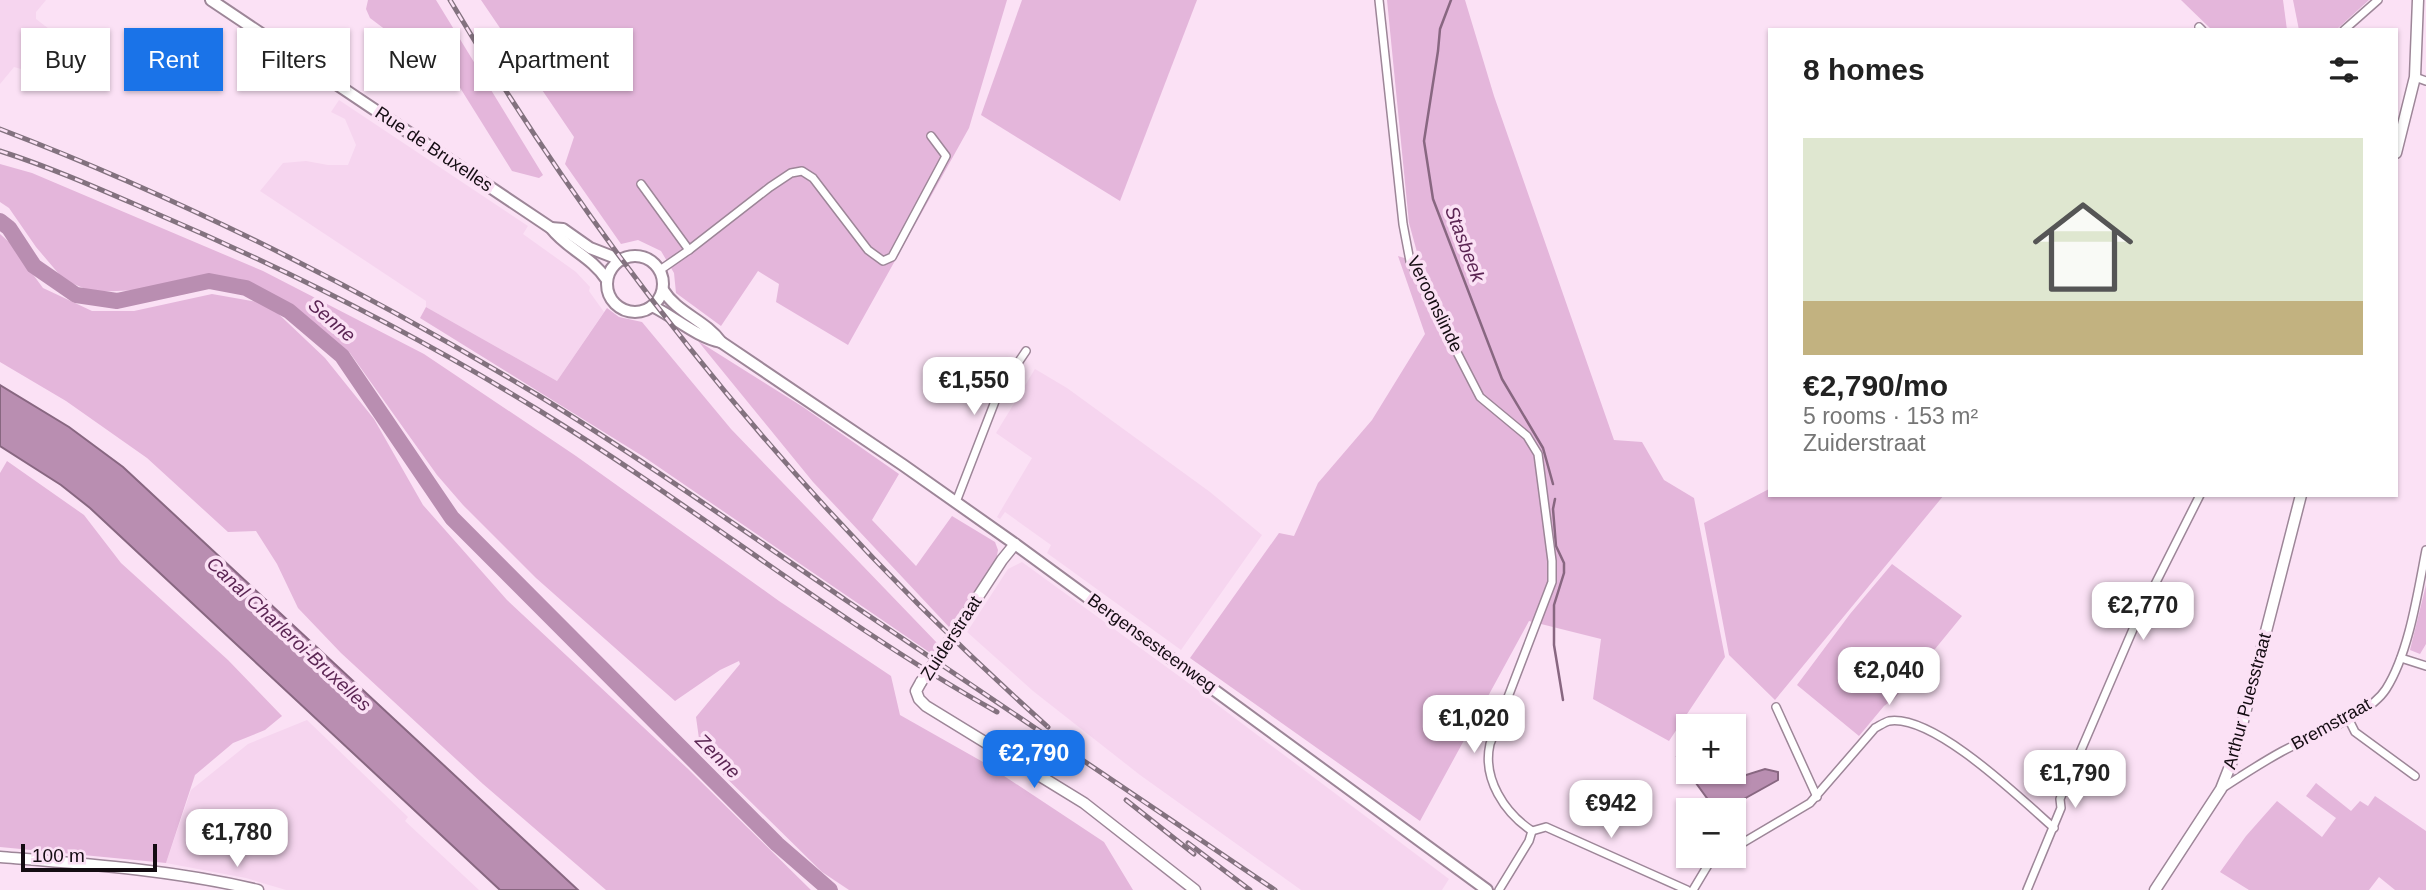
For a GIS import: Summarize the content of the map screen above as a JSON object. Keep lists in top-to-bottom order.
{
  "streets": {
    "main road": ["Rue de Bruxelles", "Bergensesteenweg"],
    "street": [
      "Veroonslinde",
      "Zuiderstraat",
      "Arthur Puesstraat",
      "Bremstraat"
    ]
  },
  "crossings": [
    ["Rue de Bruxelles", "Bergensesteenweg"],
    ["Zuiderstraat", "Bergensesteenweg"],
    ["Arthur Puesstraat", "Bremstraat"]
  ],
  "water": [
    "Stasbeek",
    "Senne",
    "Canal Charleroi-Bruxelles",
    "Zenne"
  ],
  "scale_bar": "100 m",
  "page": {
    "chip": [
      "Buy",
      "Rent",
      "Filters",
      "New",
      "Apartment"
    ],
    "heading": "8 homes",
    "list": [
      {
        "name": "€2,790/mo",
        "note": "5 rooms · 153 m² · Zuiderstraat"
      }
    ],
    "price": [
      "€1,550",
      "€2,770",
      "€2,040",
      "€1,020",
      "€2,790",
      "€1,790",
      "€942",
      "€1,780"
    ],
    "map_buttons": ["+", "−"],
    "scale": "100 m"
  }
}
